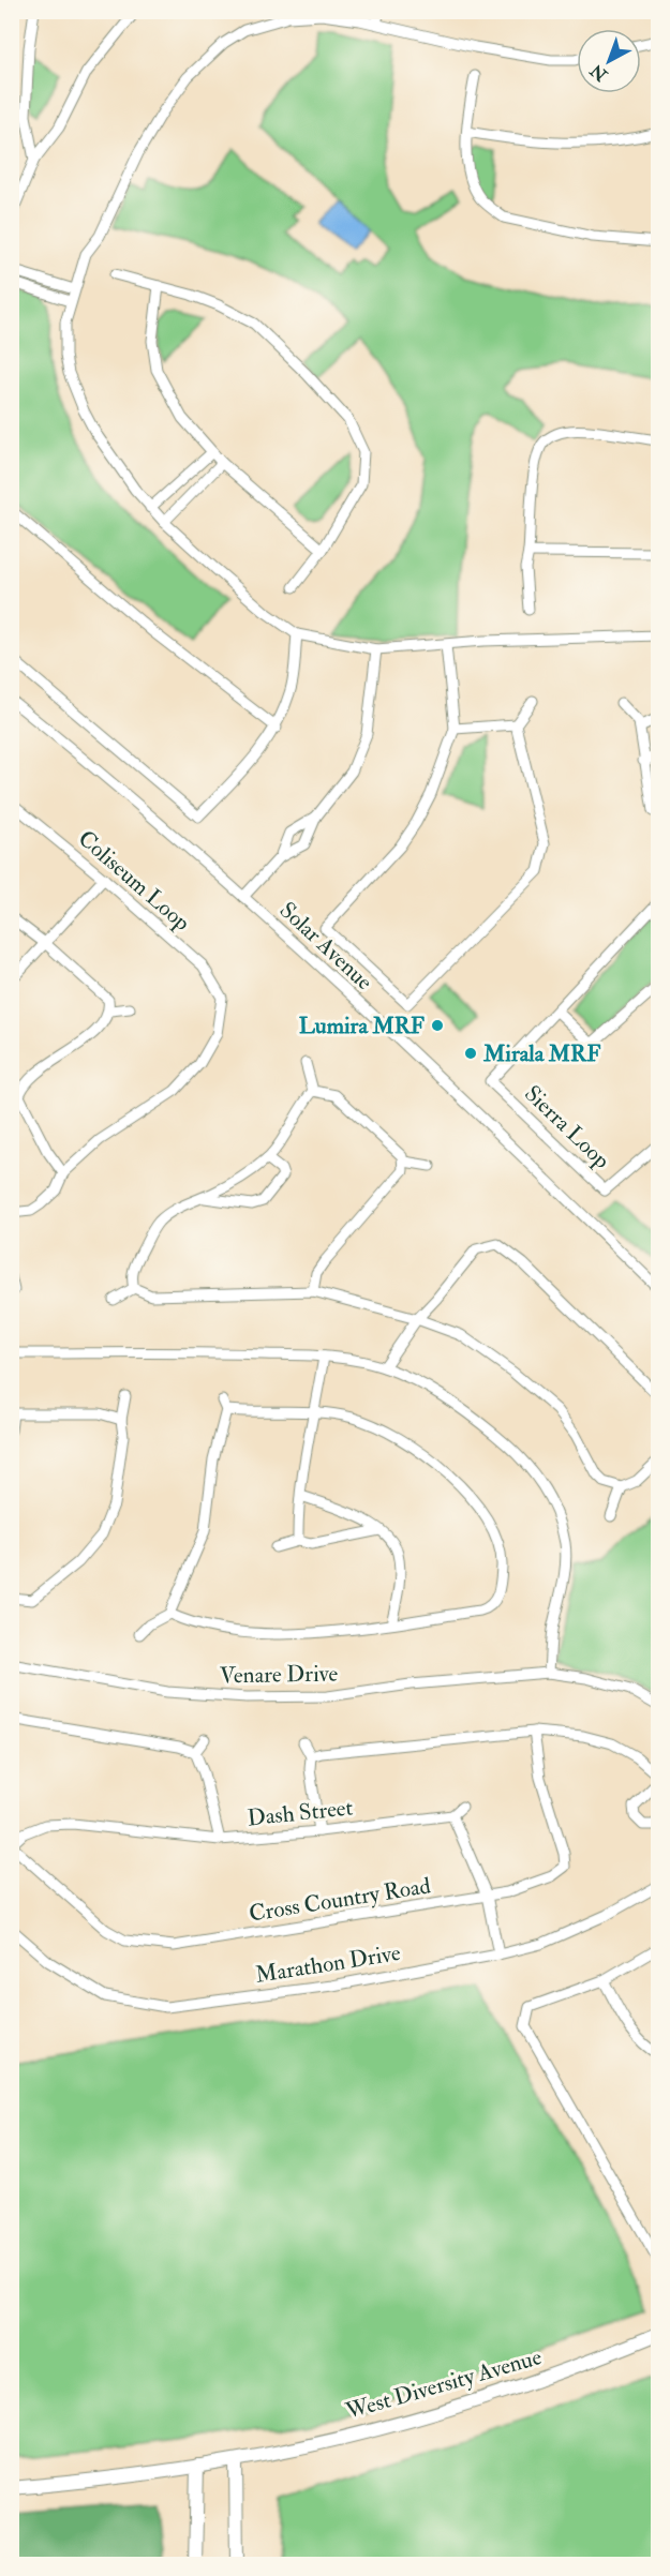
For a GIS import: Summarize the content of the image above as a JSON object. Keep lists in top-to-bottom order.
{
  "streets": {
    "street": [
      "Coliseum Loop",
      "Solar Avenue",
      "Sierra Loop",
      "Venare Drive",
      "Dash Street",
      "Cross Country Road",
      "Marathon Drive",
      "West Diversity Avenue"
    ]
  },
  "crossings": [
    ["Dash Street", "Cross Country Road"]
  ],
  "places": ["Lumira MRF", "Mirala MRF"],
  "north": "bottom left"
}
